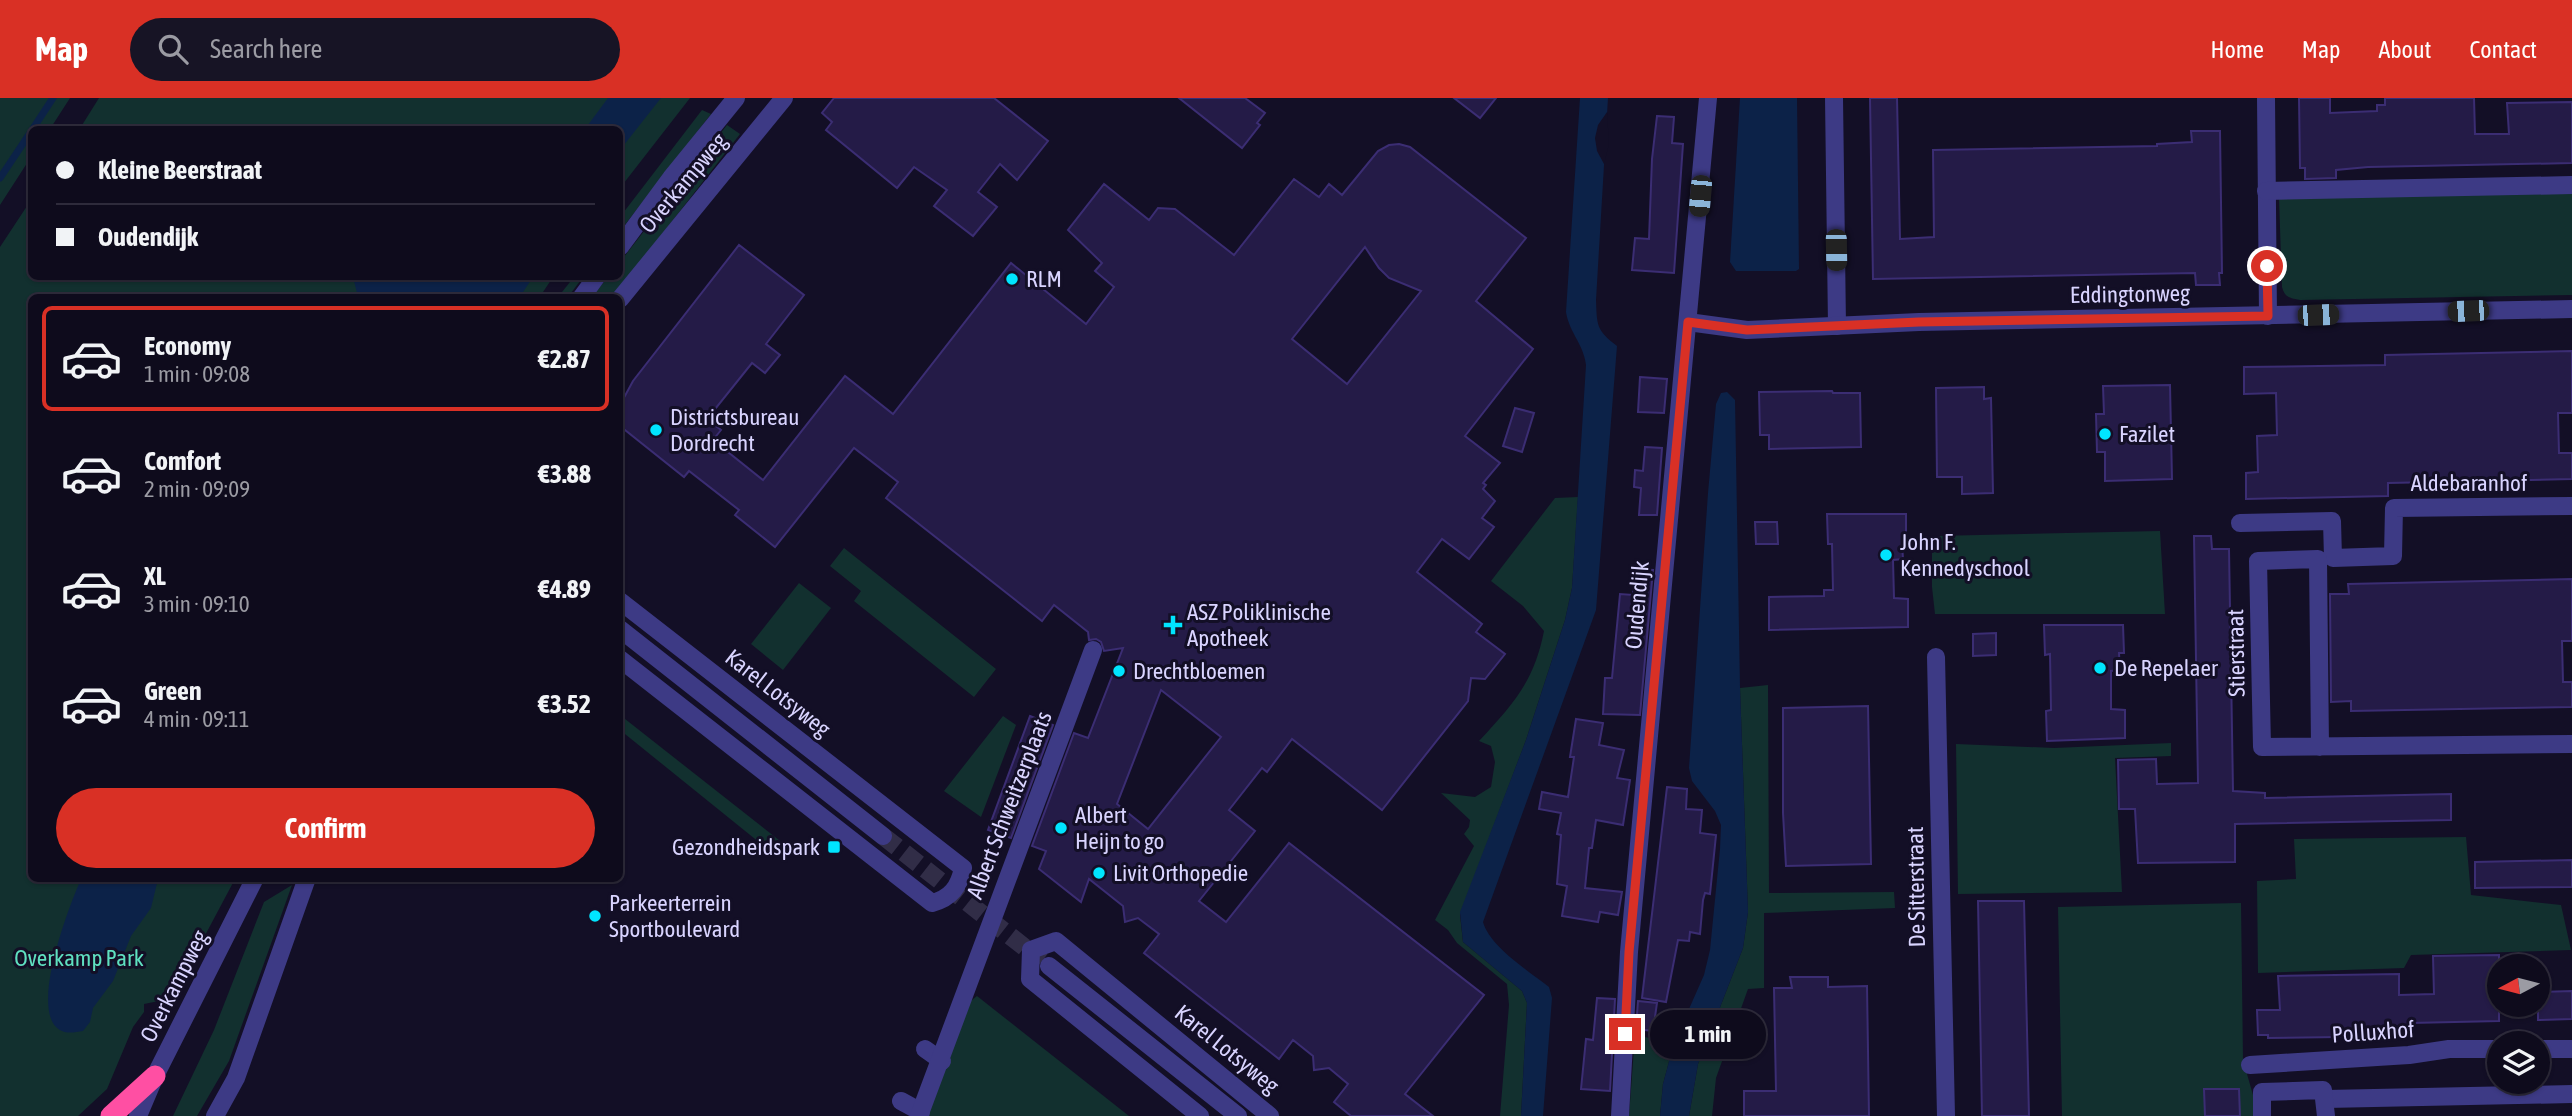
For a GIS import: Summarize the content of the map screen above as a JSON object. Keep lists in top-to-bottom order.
{
  "streets": {
    "street": [
      "Overkampweg",
      "Eddingtonweg",
      "Aldebaranhof",
      "Oudendijk",
      "Stierstraat",
      "Karel Lotsyweg",
      "Albert Schweitzerplaats",
      "De Sitterstraat",
      "Polluxhof"
    ]
  },
  "crossings": [
    ["Eddingtonweg", "Oudendijk"],
    ["Aldebaranhof", "Stierstraat"]
  ],
  "parks": ["Overkamp Park"],
  "places": {
    "other": [
      "RLM",
      "Districtsbureau Dordrecht",
      "Fazilet",
      "John F. Kennedyschool",
      "De Repelaer",
      "Drechtbloemen",
      "Albert Heijn to go",
      "Livit Orthopedie",
      "Parkeerterrein Sportboulevard"
    ],
    "health": ["ASZ Poliklinische Apotheek"],
    "transit": ["Gezondheidspark"]
  },
  "north": "left",
  "page": {
    "header": "Map",
    "search": "Search here",
    "nav": [
      "Home",
      "Map",
      "About",
      "Contact"
    ],
    "banner": ["Kleine Beerstraat", "Oudendijk"],
    "list": [
      {
        "name": "Economy",
        "note": "1 min · 09:08",
        "value": "€2.87"
      },
      {
        "name": "Comfort",
        "note": "2 min · 09:09",
        "value": "€3.88"
      },
      {
        "name": "XL",
        "note": "3 min · 09:10",
        "value": "€4.89"
      },
      {
        "name": "Green",
        "note": "4 min · 09:11",
        "value": "€3.52"
      }
    ],
    "buttons": "Confirm",
    "bubble": "1 min"
  }
}
